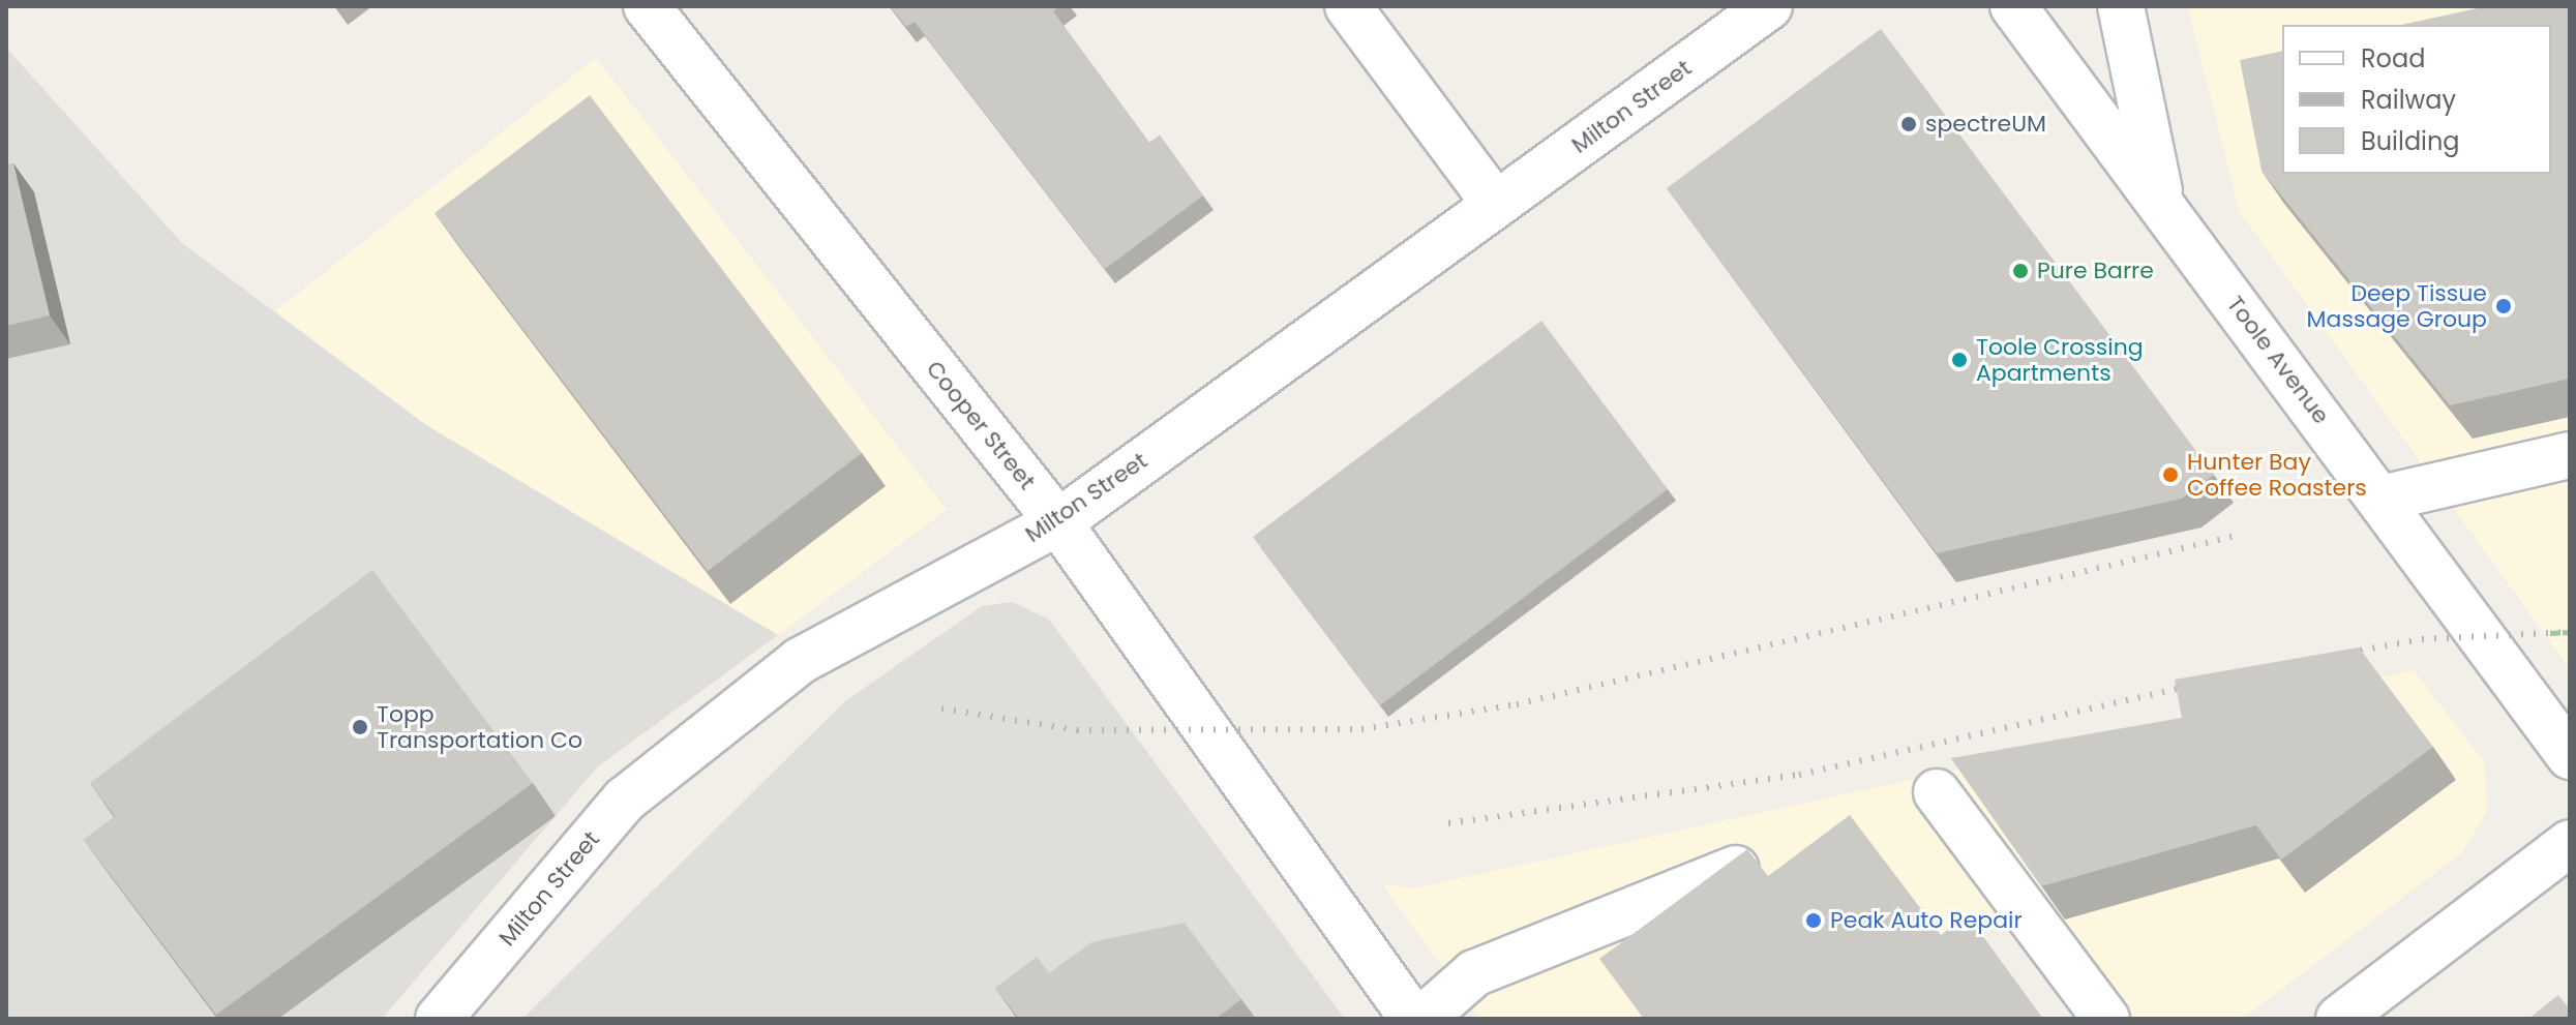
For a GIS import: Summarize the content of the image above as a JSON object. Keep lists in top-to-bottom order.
{
  "streets": {
    "street": ["Milton Street", "Toole Avenue", "Cooper Street"]
  },
  "crossings": [
    ["Milton Street", "Cooper Street"]
  ],
  "places": [
    "spectreUM",
    "Pure Barre",
    "Deep Tissue Massage Group",
    "Toole Crossing Apartments",
    "Hunter Bay Coffee Roasters",
    "Topp Transportation Co",
    "Peak Auto Repair"
  ],
  "legend": ["Road", "Railway", "Building"]
}
